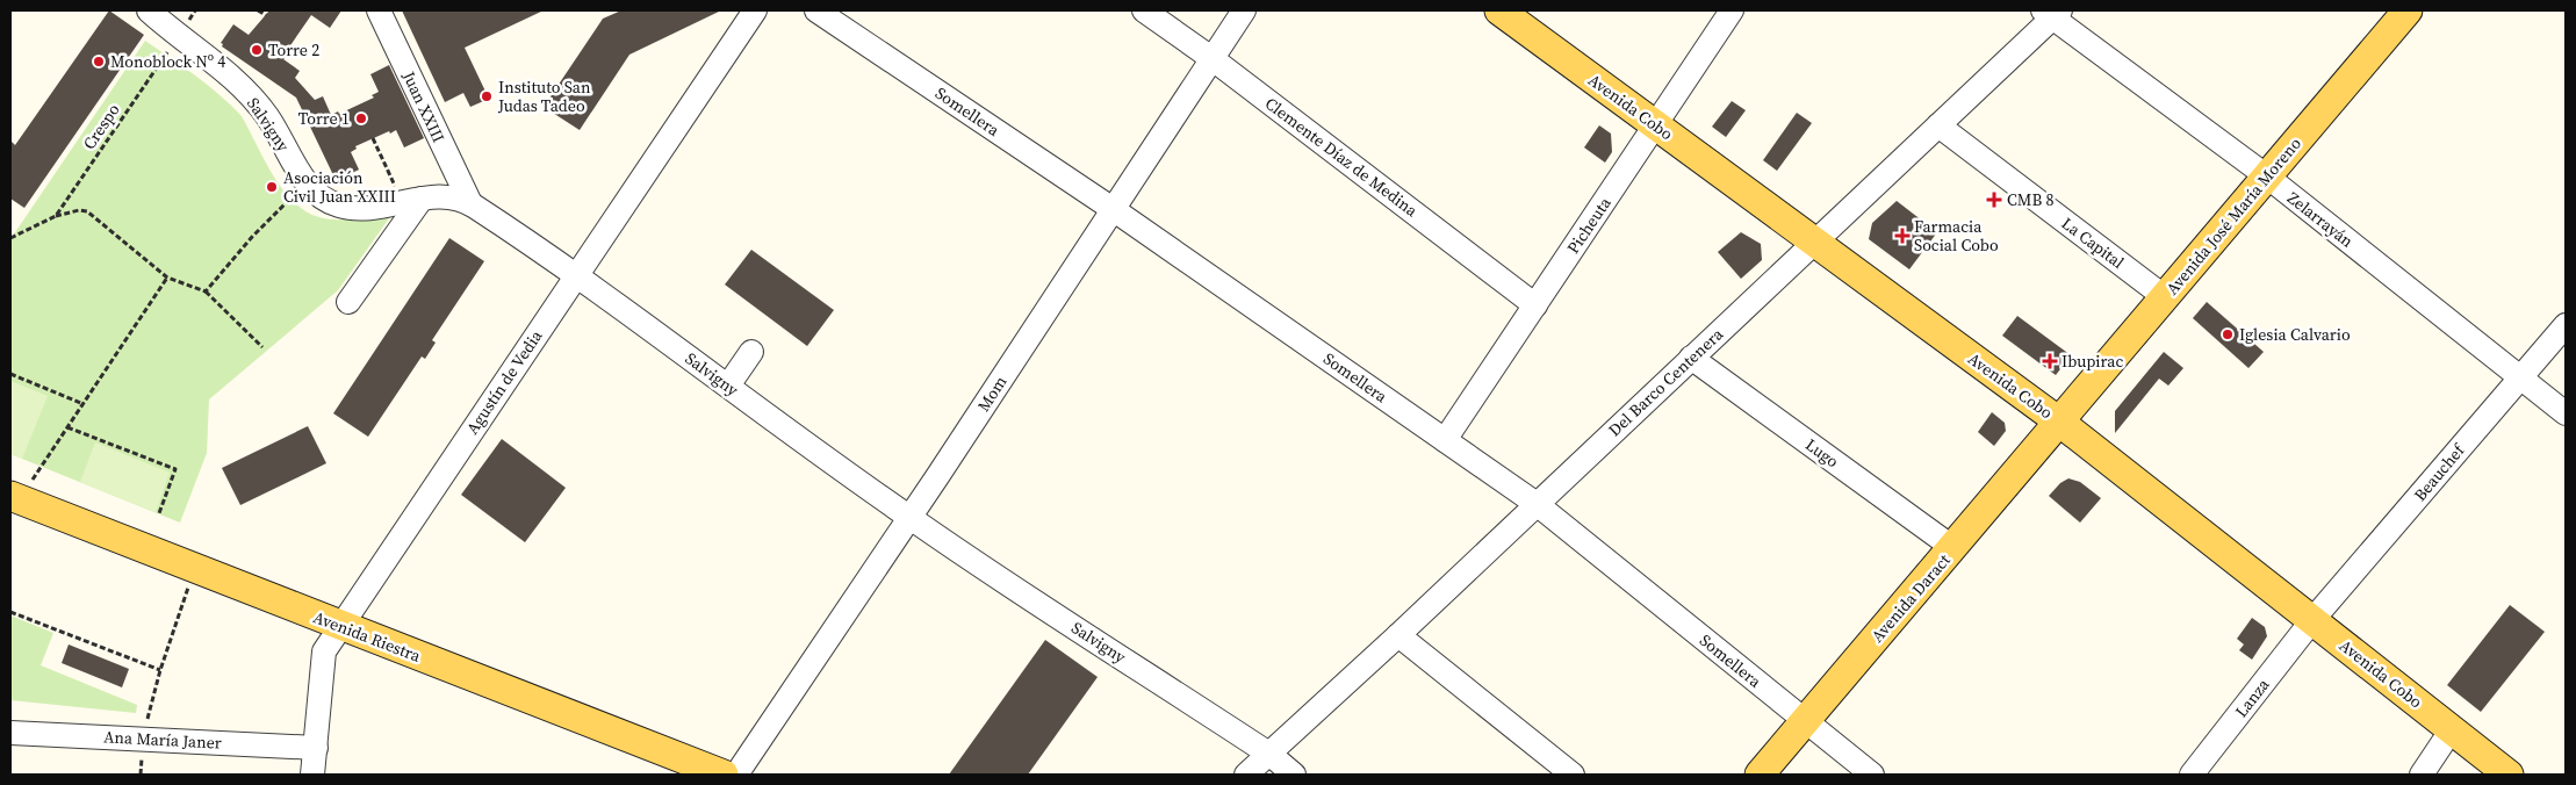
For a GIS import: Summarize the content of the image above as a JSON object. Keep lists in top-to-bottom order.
{
  "streets": {
    "main road": [
      "Avenida Cobo",
      "Avenida José María Moreno",
      "Avenida Daract",
      "Avenida Riestra"
    ],
    "street": [
      "Juan XXIII",
      "Somellera",
      "Salvigny",
      "Clemente Díaz de Medina",
      "Zelarrayán",
      "Picheuta",
      "La Capital",
      "Agustín de Vedia",
      "Del Barco Centenera",
      "Mom",
      "Lugo",
      "Beauchef",
      "Lanza",
      "Ana María Janer"
    ],
    "path": ["Crespo"]
  },
  "crossings": [
    ["Juan XXIII", "Salvigny"],
    ["Avenida Cobo", "Avenida José María Moreno"],
    ["Avenida Cobo", "Picheuta"],
    ["Avenida Cobo", "Del Barco Centenera"],
    ["Avenida Cobo", "Beauchef"],
    ["Avenida Cobo", "Avenida Daract"],
    ["Avenida Cobo", "Lanza"],
    ["Somellera", "Picheuta"],
    ["Somellera", "Del Barco Centenera"],
    ["Somellera", "Mom"],
    ["Somellera", "Avenida Daract"],
    ["Salvigny", "Crespo"],
    ["Salvigny", "Agustín de Vedia"],
    ["Salvigny", "Del Barco Centenera"],
    ["Salvigny", "Mom"],
    ["Clemente Díaz de Medina", "Picheuta"],
    ["Clemente Díaz de Medina", "Mom"],
    ["Avenida José María Moreno", "Zelarrayán"],
    ["Avenida José María Moreno", "La Capital"],
    ["Avenida José María Moreno", "Avenida Daract"],
    ["Zelarrayán", "Del Barco Centenera"],
    ["Zelarrayán", "Beauchef"],
    ["La Capital", "Del Barco Centenera"],
    ["Agustín de Vedia", "Avenida Riestra"],
    ["Agustín de Vedia", "Ana María Janer"],
    ["Del Barco Centenera", "Lugo"],
    ["Lugo", "Avenida Daract"],
    ["Beauchef", "Lanza"]
  ],
  "places": {
    "other": [
      "Torre 2",
      "Monoblock Nº 4",
      "Instituto San Judas Tadeo",
      "Torre 1",
      "Asociación Civil Juan XXIII",
      "Iglesia Calvario"
    ],
    "health": ["CMB 8", "Farmacia Social Cobo", "Ibupirac"]
  }
}
